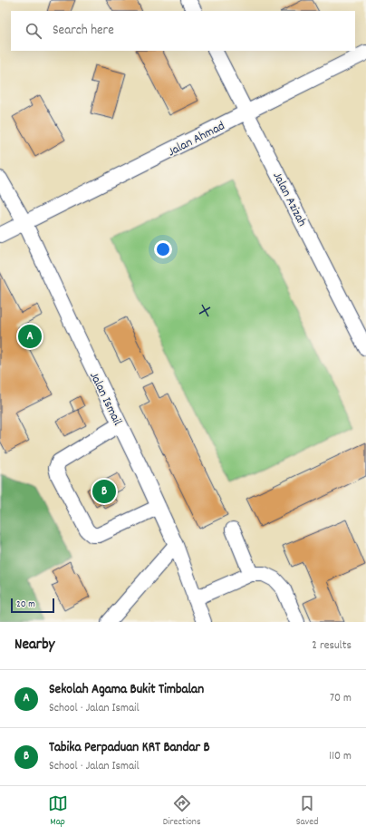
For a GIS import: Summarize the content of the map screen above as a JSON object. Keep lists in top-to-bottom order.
{
  "streets": {
    "street": ["Jalan Ahmad", "Jalan Azizah", "Jalan Ismail"]
  },
  "crossings": [
    ["Jalan Ahmad", "Jalan Azizah"],
    ["Jalan Ahmad", "Jalan Ismail"]
  ],
  "scale_bar": "20 m",
  "page": {
    "search": "Search here",
    "pins": ["A", "B"],
    "scale": "20 m",
    "heading": ["Nearby", "2 results"],
    "list": [
      {
        "mark": "A",
        "name": "Sekolah Agama Bukit Timbalan",
        "note": "School · Jalan Ismail",
        "value": "70 m"
      },
      {
        "mark": "B",
        "name": "Tabika Perpaduan KRT Bandar B",
        "note": "School · Jalan Ismail",
        "value": "110 m"
      }
    ],
    "nav": ["Map", "Directions", "Saved"]
  }
}
